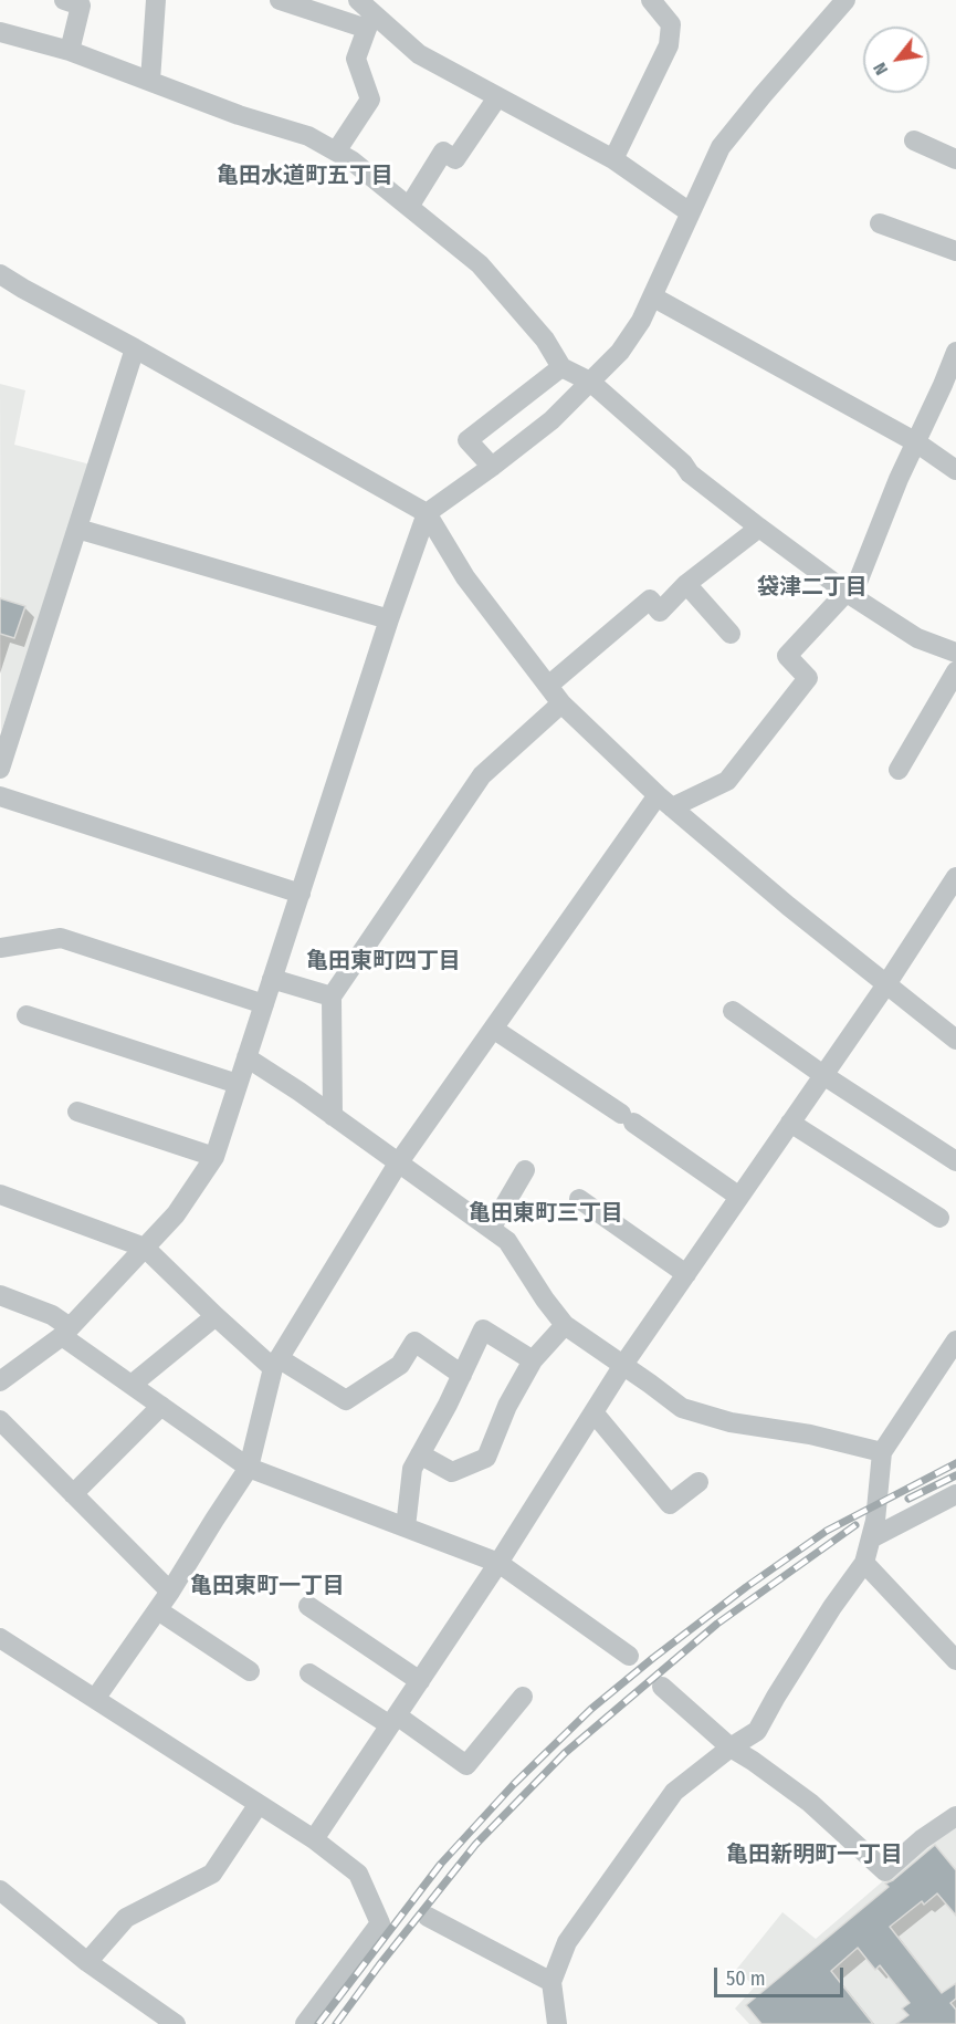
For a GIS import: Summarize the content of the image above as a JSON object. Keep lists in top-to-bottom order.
{
  "districts": [
    "亀田水道町五丁目",
    "袋津二丁目",
    "亀田東町四丁目",
    "亀田東町三丁目",
    "亀田東町一丁目",
    "亀田新明町一丁目"
  ],
  "scale_bar": "50 m",
  "north": "bottom left"
}
